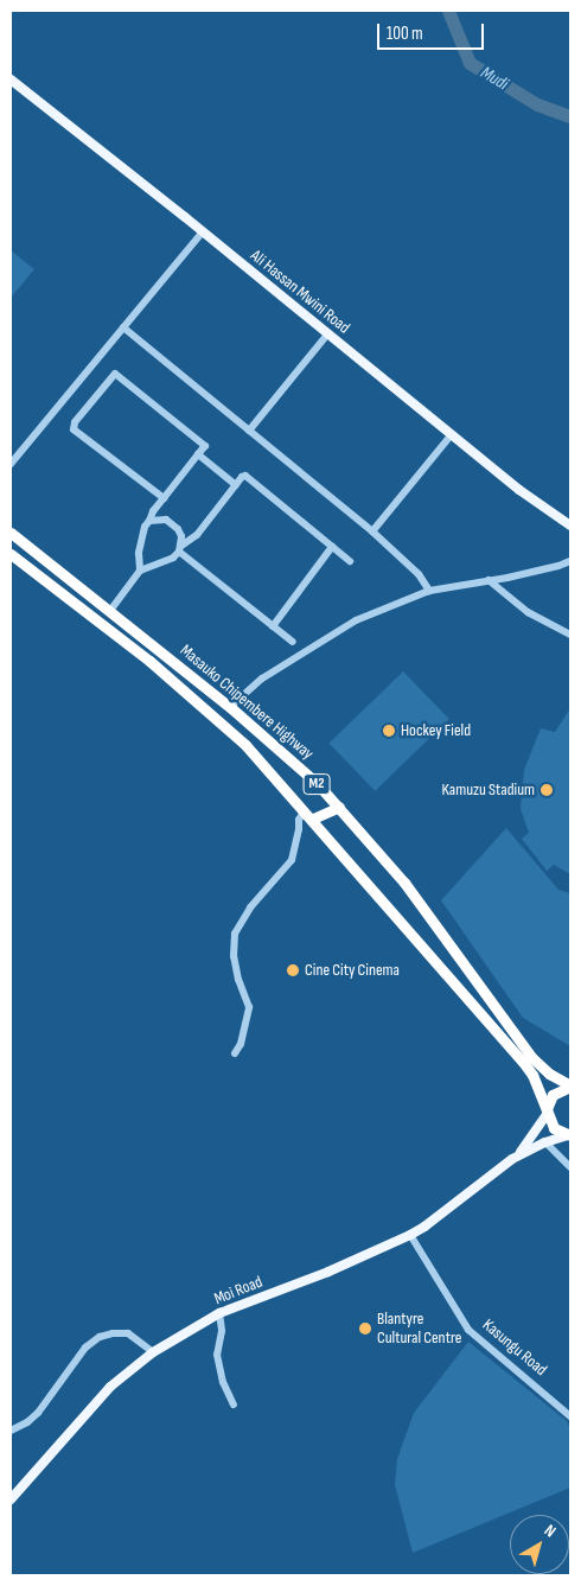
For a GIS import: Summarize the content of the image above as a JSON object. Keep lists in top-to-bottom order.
{
  "streets": {
    "highway": ["Masauko Chipembere Highway", "M2"],
    "main road": ["Ali Hassan Mwini Road", "Moi Road"],
    "street": ["Kasungu Road"]
  },
  "crossings": [
    ["Masauko Chipembere Highway", "M2"],
    ["Moi Road", "Kasungu Road"]
  ],
  "water": ["Mudi"],
  "places": [
    "Hockey Field",
    "Kamuzu Stadium",
    "Cine City Cinema",
    "Blantyre Cultural Centre"
  ],
  "scale_bar": "100 m",
  "north": "top right"
}
